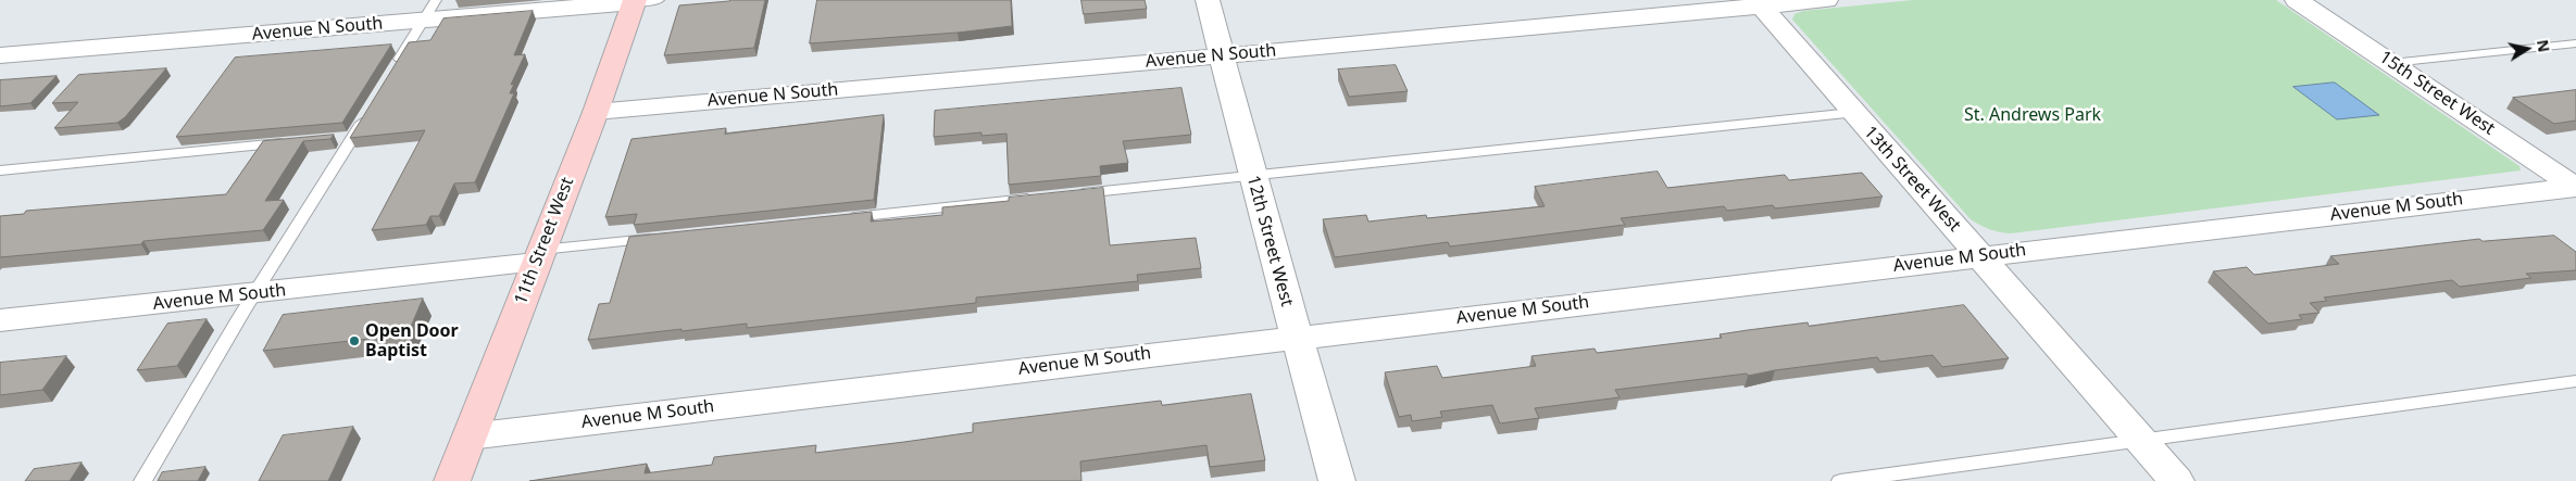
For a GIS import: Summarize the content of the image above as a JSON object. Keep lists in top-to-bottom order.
{
  "streets": {
    "street": [
      "Avenue N South",
      "15th Street West",
      "13th Street West",
      "Avenue M South",
      "11th Street West",
      "12th Street West"
    ]
  },
  "crossings": [
    ["Avenue N South", "13th Street West"],
    ["Avenue N South", "11th Street West"],
    ["Avenue N South", "12th Street West"],
    ["15th Street West", "Avenue M South"],
    ["13th Street West", "Avenue M South"],
    ["Avenue M South", "11th Street West"],
    ["Avenue M South", "12th Street West"]
  ],
  "parks": ["St. Andrews Park"],
  "places": ["Open Door Baptist"],
  "north": "right"
}
